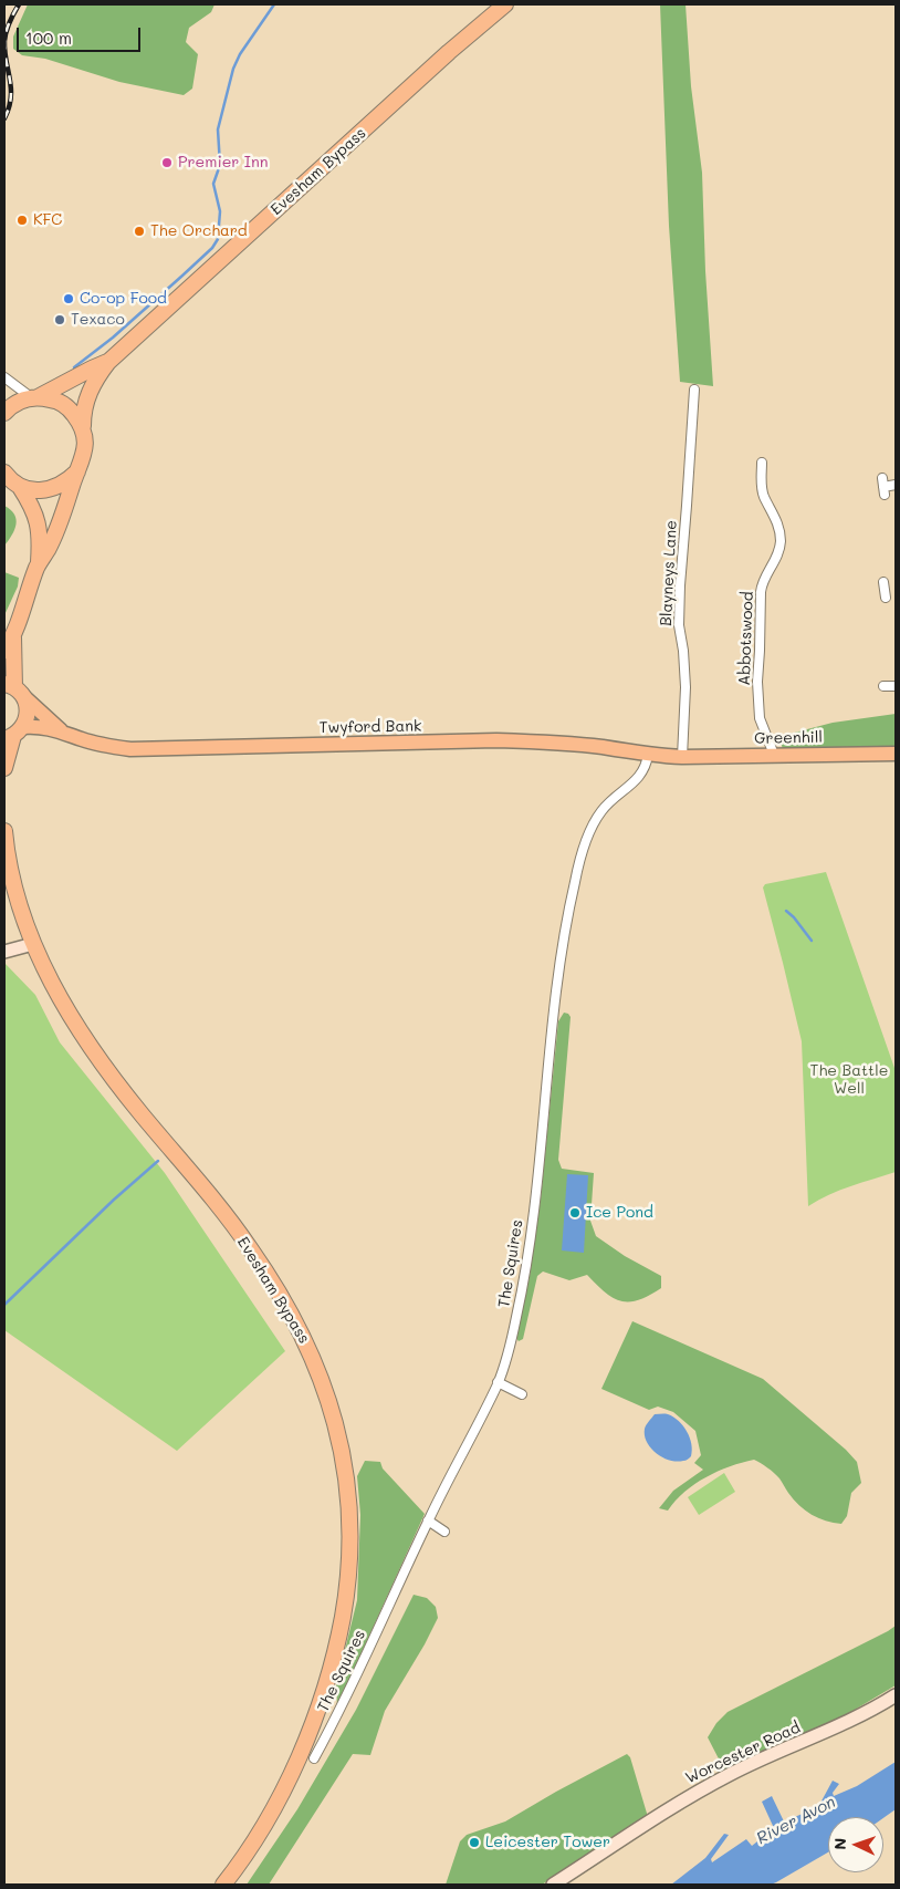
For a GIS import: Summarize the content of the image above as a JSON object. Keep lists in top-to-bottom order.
{
  "streets": {
    "highway": ["Evesham Bypass"],
    "main road": ["Twyford Bank", "Greenhill", "Worcester Road"],
    "street": ["Blayneys Lane", "Abbotswood", "The Squires"]
  },
  "crossings": [
    ["Blayneys Lane", "Twyford Bank"],
    ["Blayneys Lane", "Greenhill"],
    ["Abbotswood", "Greenhill"],
    ["Twyford Bank", "Greenhill"],
    ["Twyford Bank", "The Squires"]
  ],
  "water": ["River Avon"],
  "parks": ["The Battle Well"],
  "places": [
    "Premier Inn",
    "KFC",
    "The Orchard",
    "Co-op Food",
    "Texaco",
    "Ice Pond",
    "Leicester Tower"
  ],
  "scale_bar": "100 m",
  "north": "left"
}
